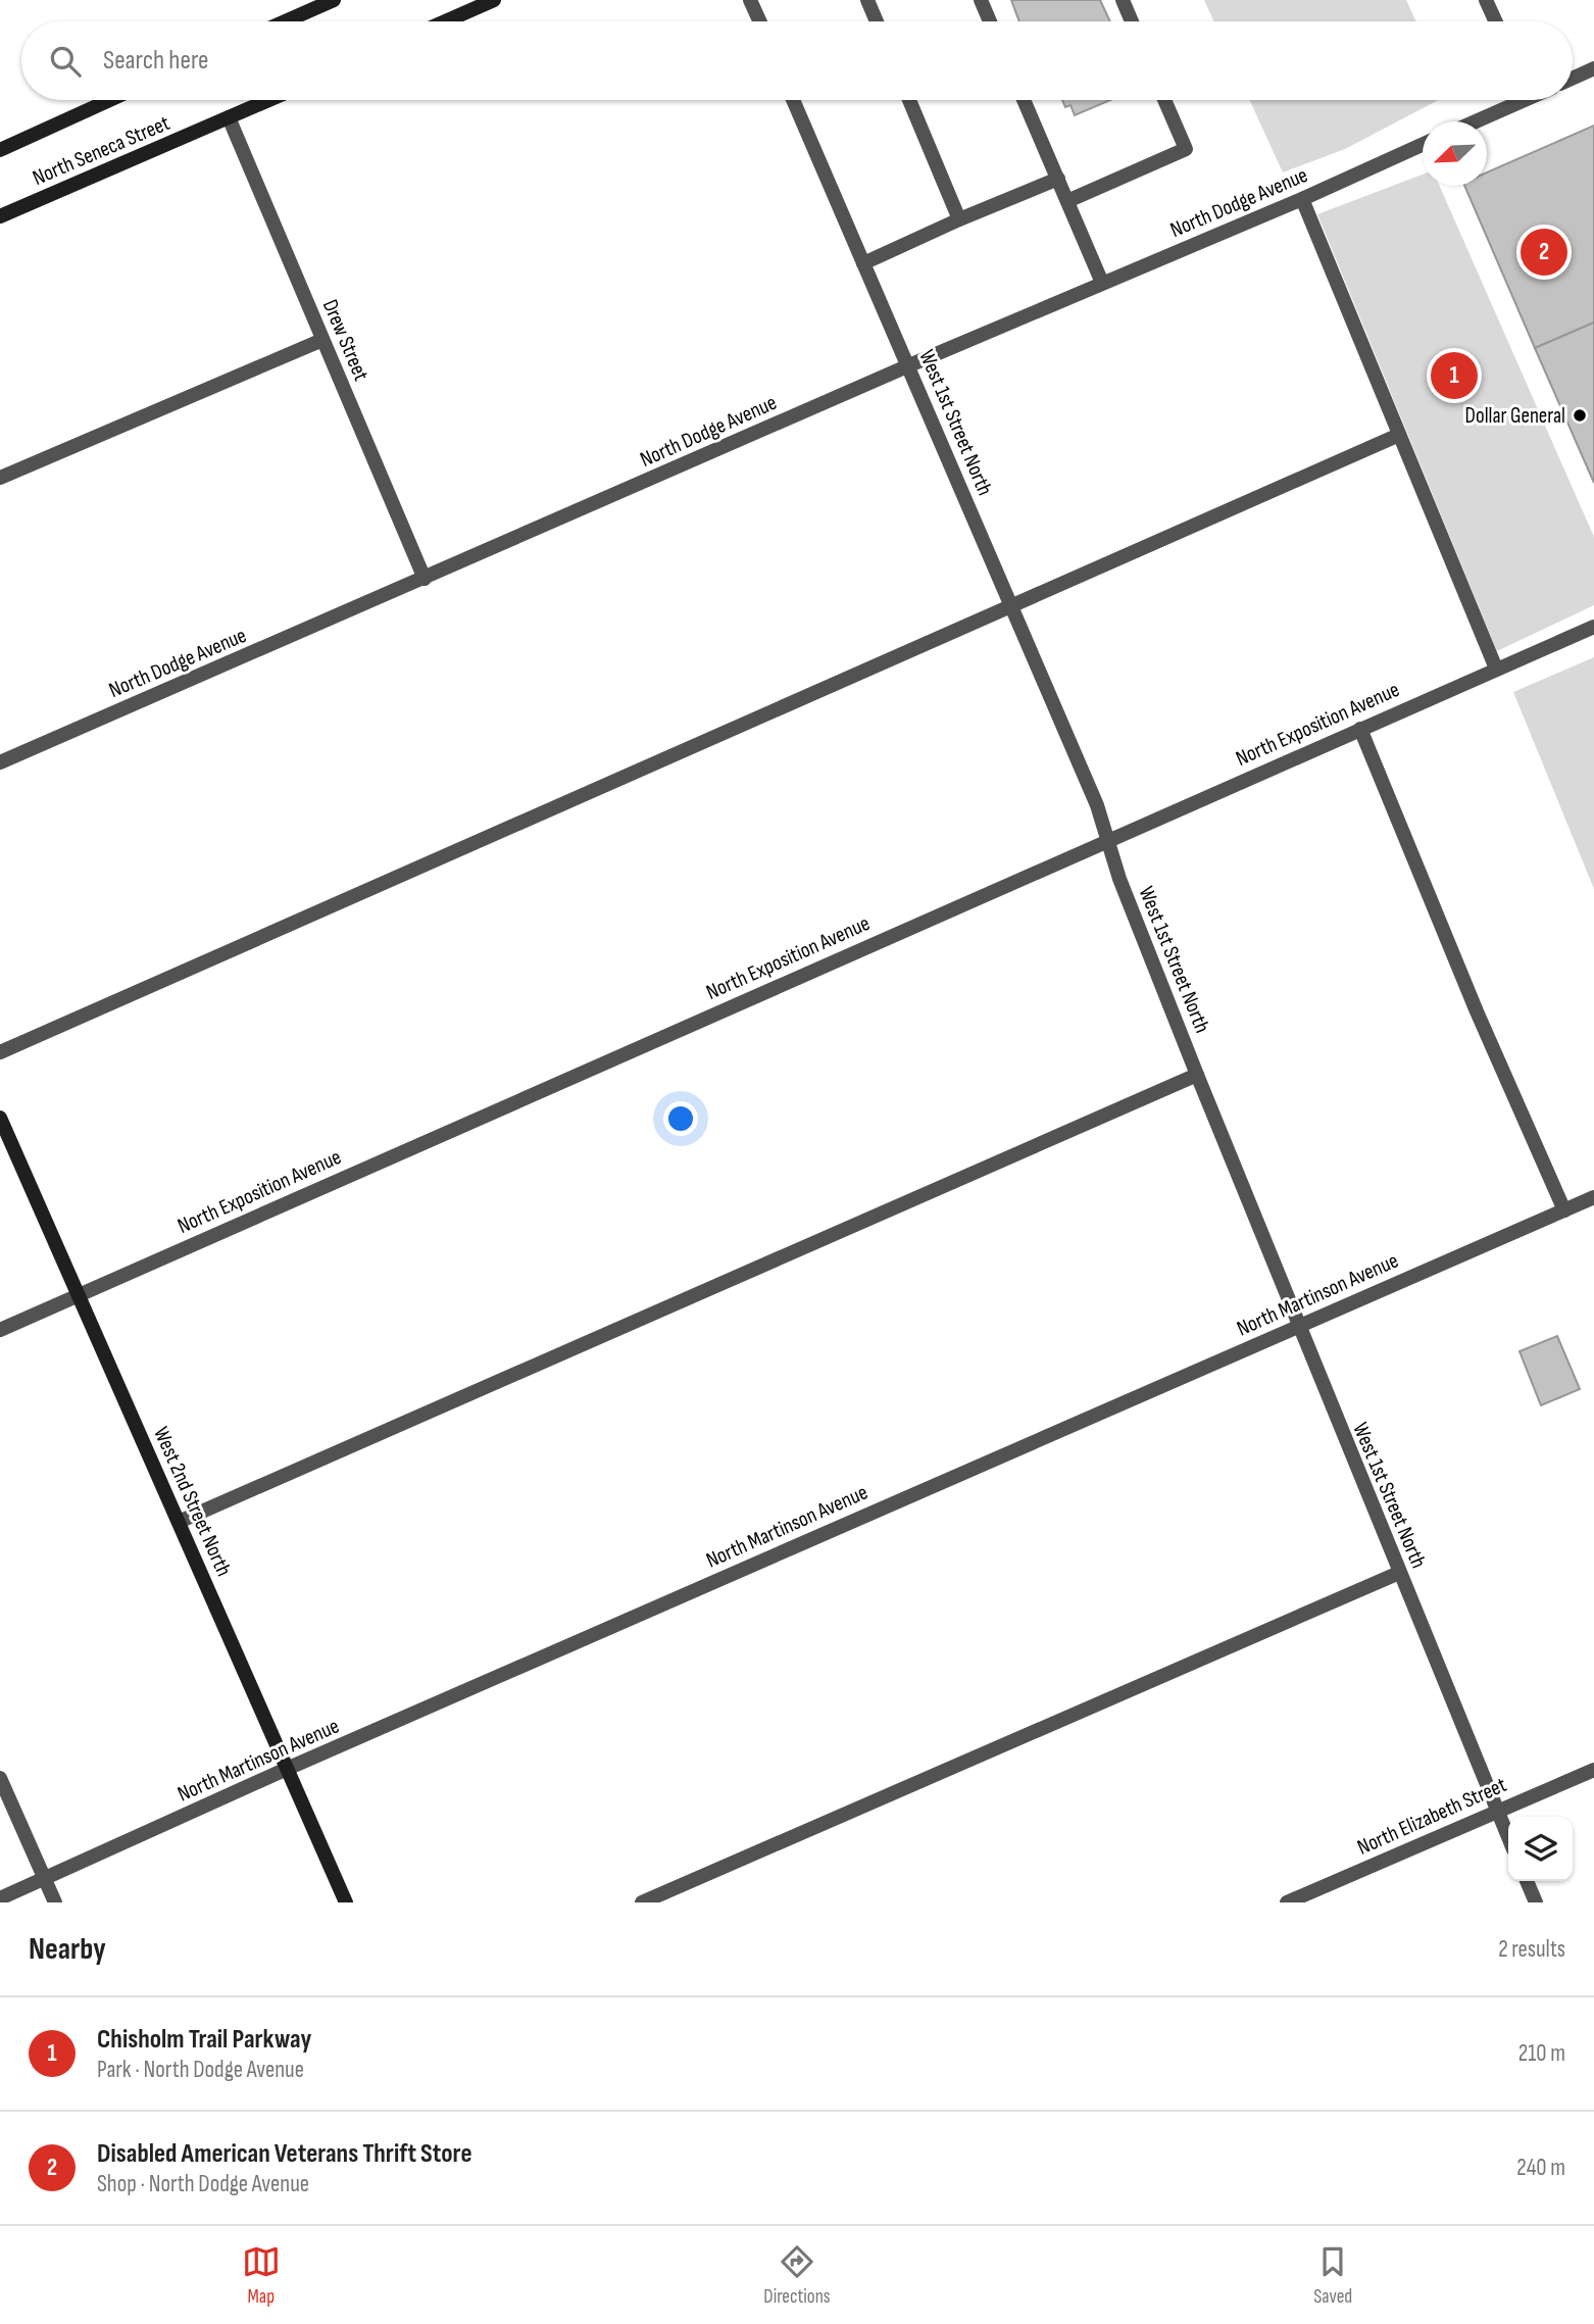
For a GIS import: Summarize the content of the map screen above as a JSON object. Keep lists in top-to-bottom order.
{
  "streets": {
    "street": [
      "North Seneca Street",
      "North Dodge Avenue",
      "Drew Street",
      "West 1st Street North",
      "North Exposition Avenue",
      "North Martinson Avenue",
      "West 2nd Street North",
      "North Elizabeth Street"
    ]
  },
  "crossings": [
    ["North Seneca Street", "Drew Street"],
    ["North Dodge Avenue", "Drew Street"],
    ["North Dodge Avenue", "West 1st Street North"],
    ["West 1st Street North", "North Exposition Avenue"],
    ["West 1st Street North", "North Martinson Avenue"],
    ["West 1st Street North", "North Elizabeth Street"],
    ["North Exposition Avenue", "West 2nd Street North"],
    ["North Martinson Avenue", "West 2nd Street North"]
  ],
  "places": ["Dollar General"],
  "north": "bottom left",
  "page": {
    "search": "Search here",
    "pins": ["2", "1"],
    "heading": ["Nearby", "2 results"],
    "list": [
      {
        "mark": "1",
        "name": "Chisholm Trail Parkway",
        "note": "Park · North Dodge Avenue",
        "value": "210 m"
      },
      {
        "mark": "2",
        "name": "Disabled American Veterans Thrift Store",
        "note": "Shop · North Dodge Avenue",
        "value": "240 m"
      }
    ],
    "nav": ["Map", "Directions", "Saved"]
  }
}
